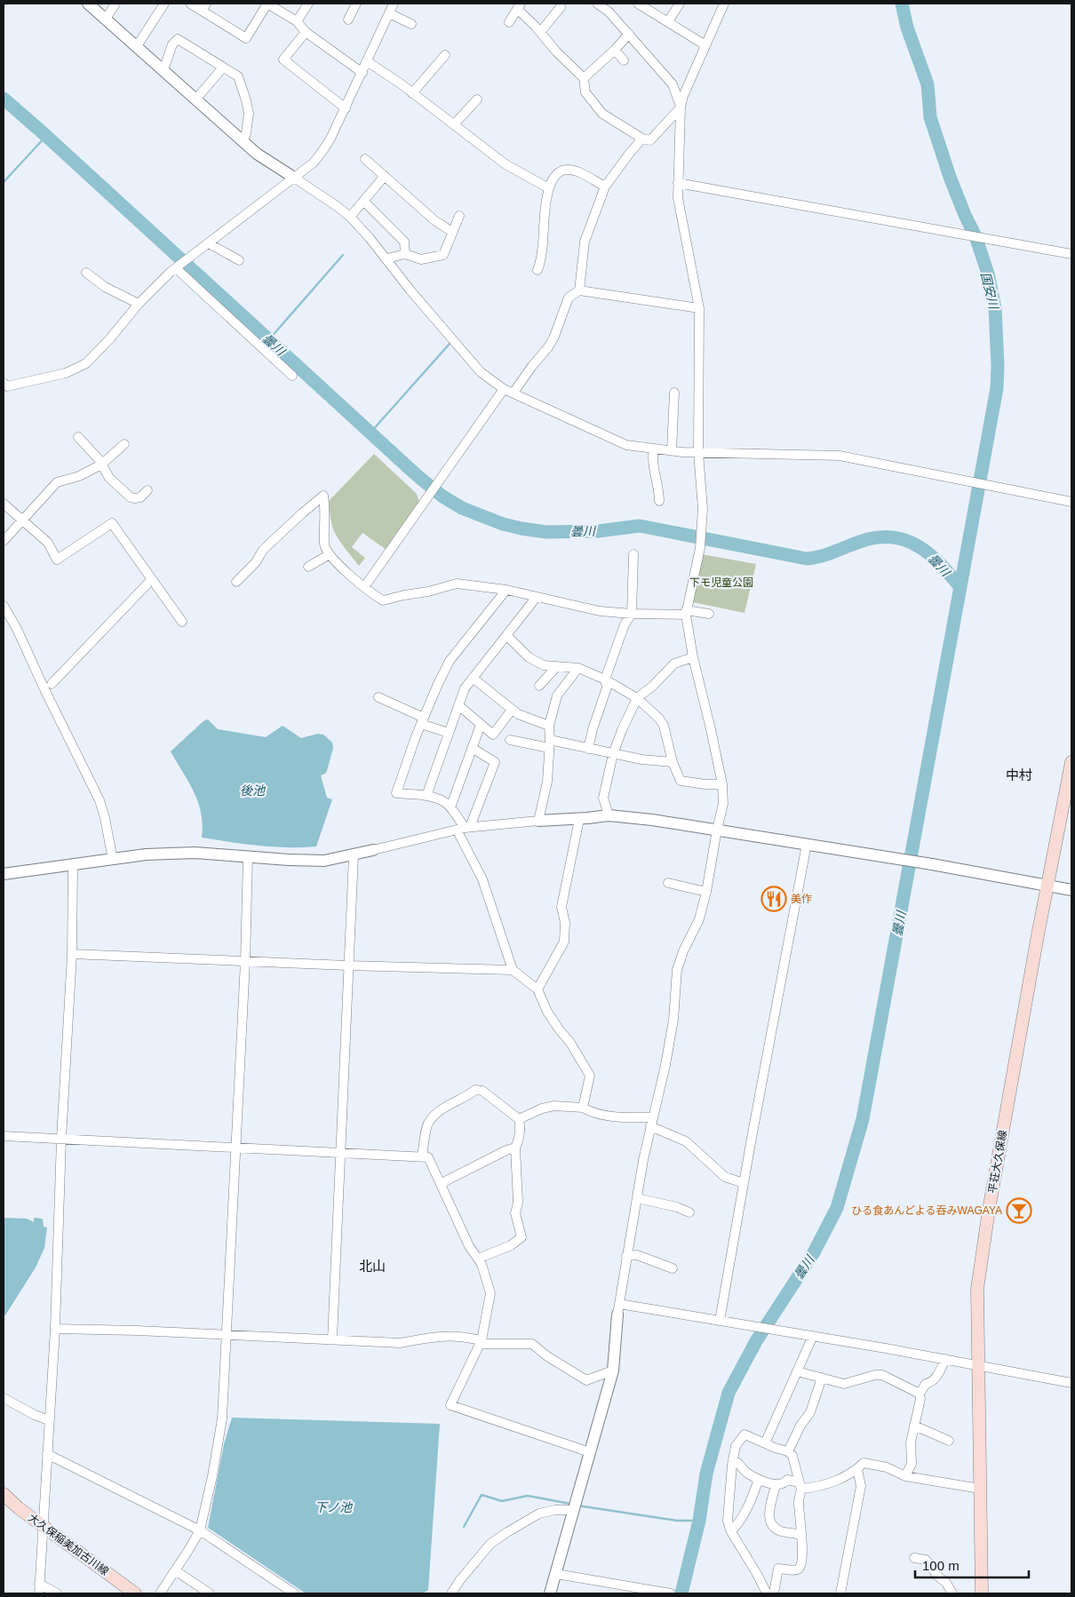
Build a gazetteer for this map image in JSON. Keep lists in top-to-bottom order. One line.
{"streets":{"main road":["平荘大久保線","大久保稲美加古川線"]},"districts":["中村","北山"],"water":["国安川","曇川","後池","下ノ池"],"parks":["下モ児童公園"],"places":{"restaurant":["美作"],"bar":["ひる食あんどよる吞みWAGAYA"]},"scale_bar":"100 m"}
